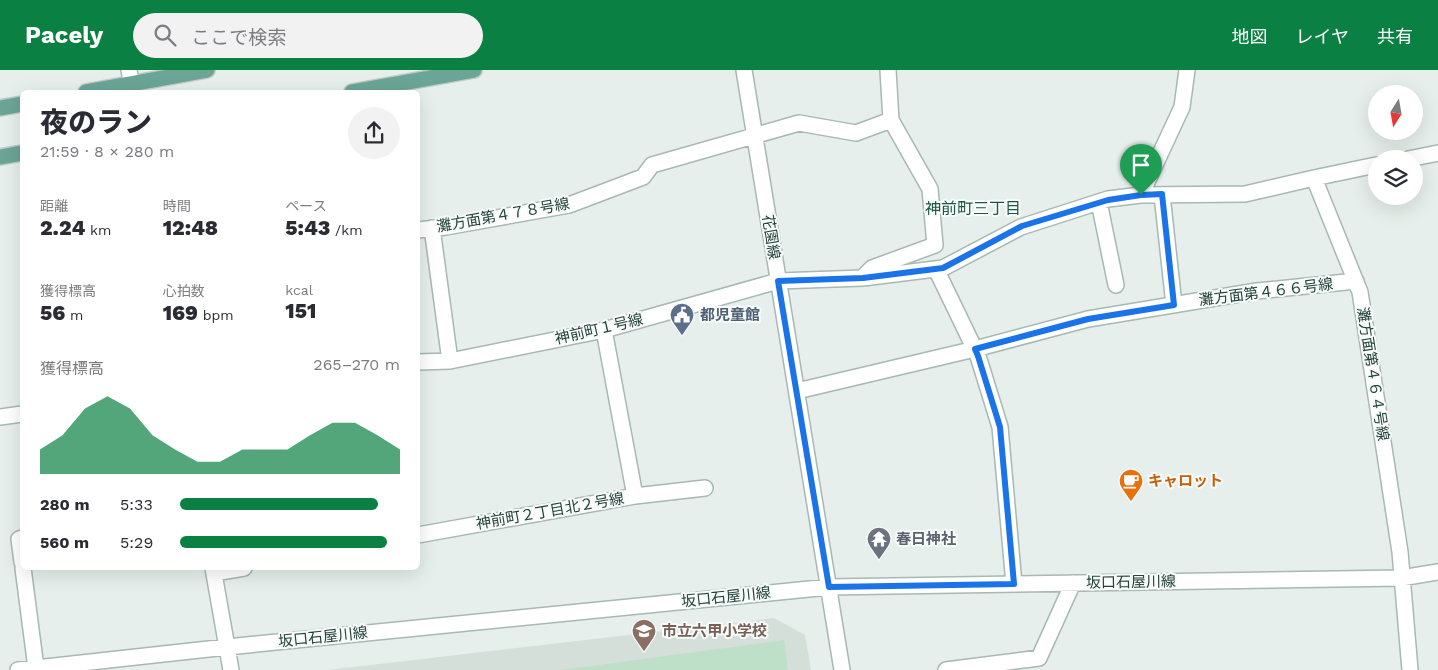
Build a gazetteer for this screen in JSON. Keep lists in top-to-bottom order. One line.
{"streets":{"street":["灘方面第４７８号線","花園線","灘方面第４６６号線","神前町１号線","灘方面第４６４号線","神前町２丁目北２号線","坂口石屋川線"]},"crossings":[["灘方面第４７８号線","花園線"],["花園線","灘方面第４６６号線"],["花園線","神前町１号線"],["花園線","坂口石屋川線"],["灘方面第４６６号線","灘方面第４６４号線"],["神前町１号線","灘方面第４６４号線"],["神前町１号線","神前町２丁目北２号線"],["灘方面第４６４号線","坂口石屋川線"]],"districts":["神前町三丁目"],"places":{"public building":["都児童館"],"cafe":["キャロット"],"temple":["春日神社"],"school or university":["市立六甲小学校"]},"north":"bottom","page":{"header":"Pacely","search":"ここで検索","nav":["地図","レイヤ","共有"],"heading":["夜のラン","21:59 · 8 × 280 m"],"stats":[["距離","2.24 km"],["時間","12:48"],["ペース","5:43 /km"],["獲得標高","56 m"],["心拍数","169 bpm"],["kcal","151"]],"chart":["獲得標高","265–270 m"],"list":[{"name":"280 m","note":"5:33"},{"name":"560 m","note":"5:29"}]}}
